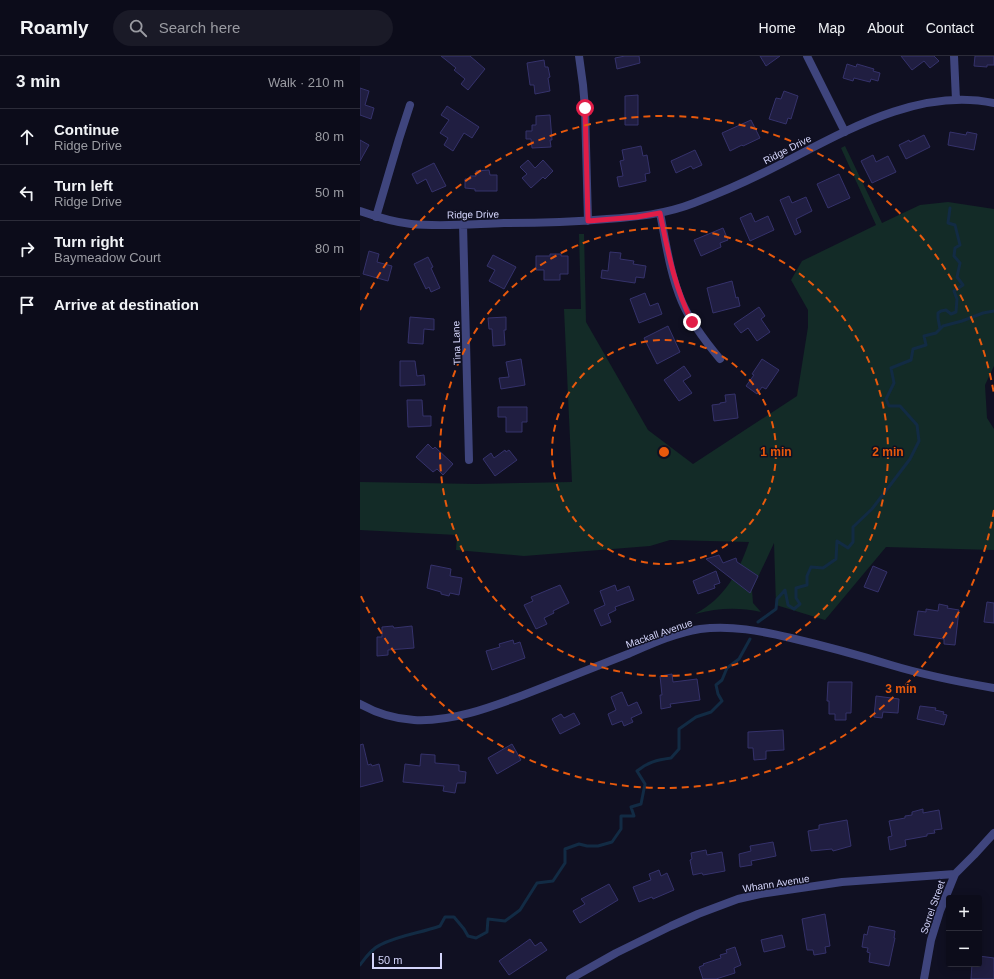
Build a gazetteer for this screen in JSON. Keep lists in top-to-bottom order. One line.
{"streets":{"street":["Ridge Drive","Tina Lane","Mackall Avenue","Whann Avenue","Sorrel Street"]},"crossings":[["Ridge Drive","Tina Lane"],["Whann Avenue","Sorrel Street"]],"scale_bar":"50 m","page":{"header":"Roamly","search":"Search here","nav":["Home","Map","About","Contact"],"heading":["3 min","Walk · 210 m"],"list":[["Continue","Ridge Drive","80 m"],["Turn left","Ridge Drive","50 m"],["Turn right","Baymeadow Court","80 m"],"Arrive at destination"],"map_buttons":["+","−"],"scale":"50 m"},"rings":["1 min","2 min","3 min"]}
